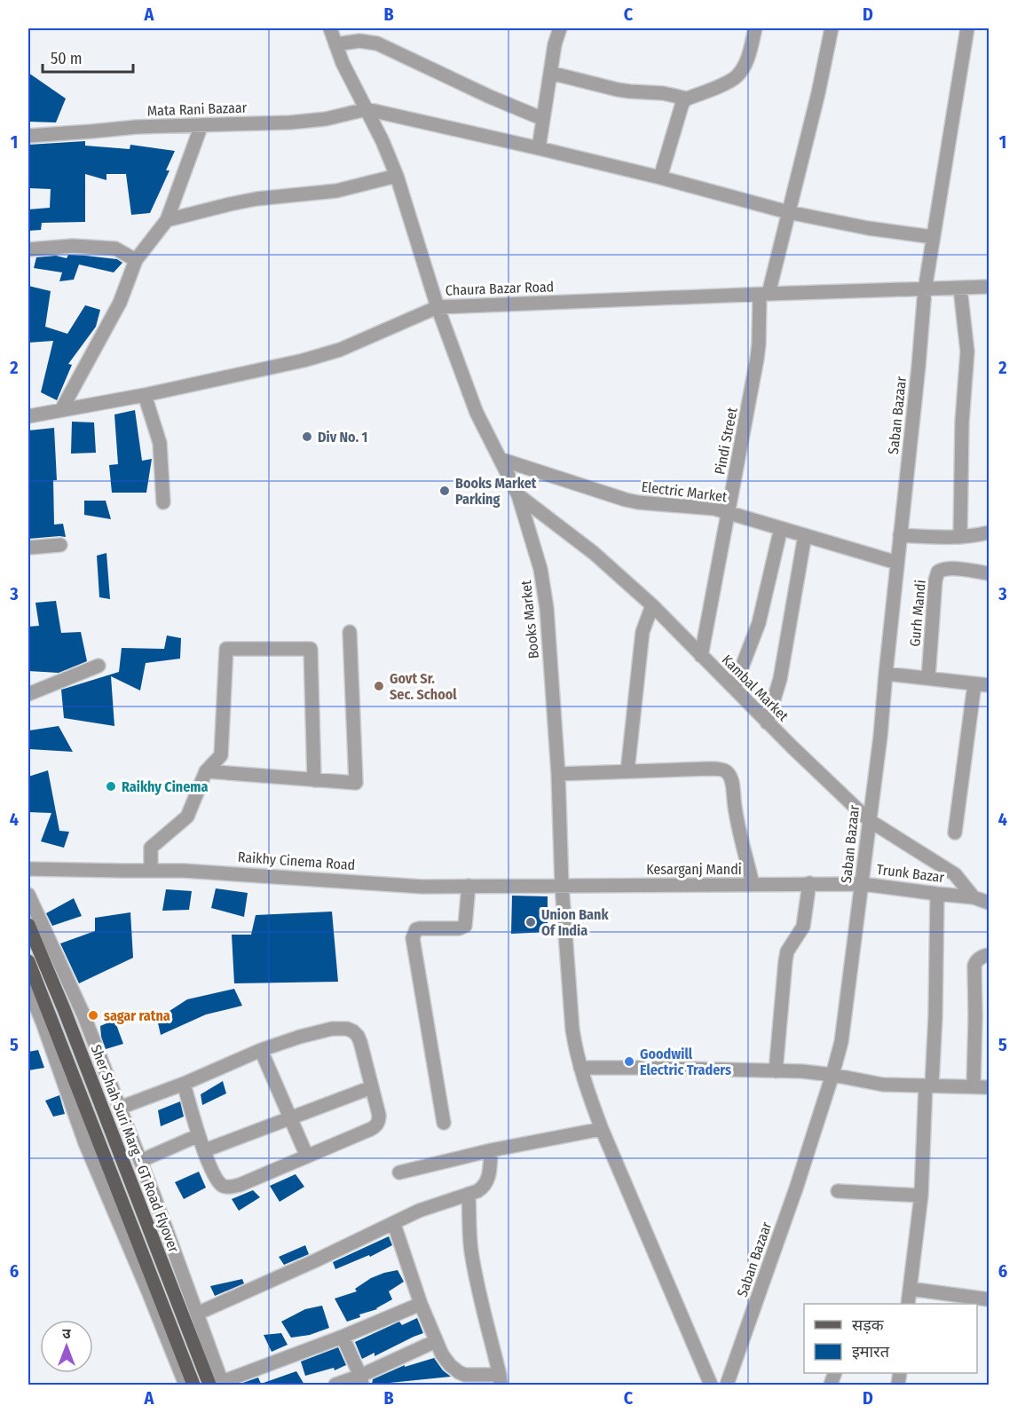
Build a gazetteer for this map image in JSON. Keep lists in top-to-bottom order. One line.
{"streets":{"main road":["Sher Shah Suri Marg - GT Road Flyover"],"street":["Mata Rani Bazaar","Chaura Bazar Road","Saban Bazaar","Pindi Street","Electric Market","Gurh Mandi","Books Market","Kambal Market","Raikhy Cinema Road","Kesarganj Mandi","Trunk Bazar"]},"crossings":[["Mata Rani Bazaar","Books Market"],["Chaura Bazar Road","Saban Bazaar"],["Chaura Bazar Road","Pindi Street"],["Chaura Bazar Road","Books Market"],["Saban Bazaar","Electric Market"],["Saban Bazaar","Kambal Market"],["Saban Bazaar","Trunk Bazar"],["Pindi Street","Electric Market"],["Pindi Street","Kambal Market"],["Electric Market","Books Market"],["Books Market","Kambal Market"],["Books Market","Raikhy Cinema Road"],["Books Market","Kesarganj Mandi"],["Kambal Market","Trunk Bazar"],["Raikhy Cinema Road","Kesarganj Mandi"],["Kesarganj Mandi","Trunk Bazar"]],"places":["Div No. 1","Books Market Parking","Govt Sr. Sec. School","Raikhy Cinema","Union Bank Of India","sagar ratna","Goodwill Electric Traders"],"legend":["सड़क","इमारत"],"scale_bar":"50 m","north":"top","grid":{"columns":["A","B","C","D"],"rows":["1","2","3","4","5","6"]}}
